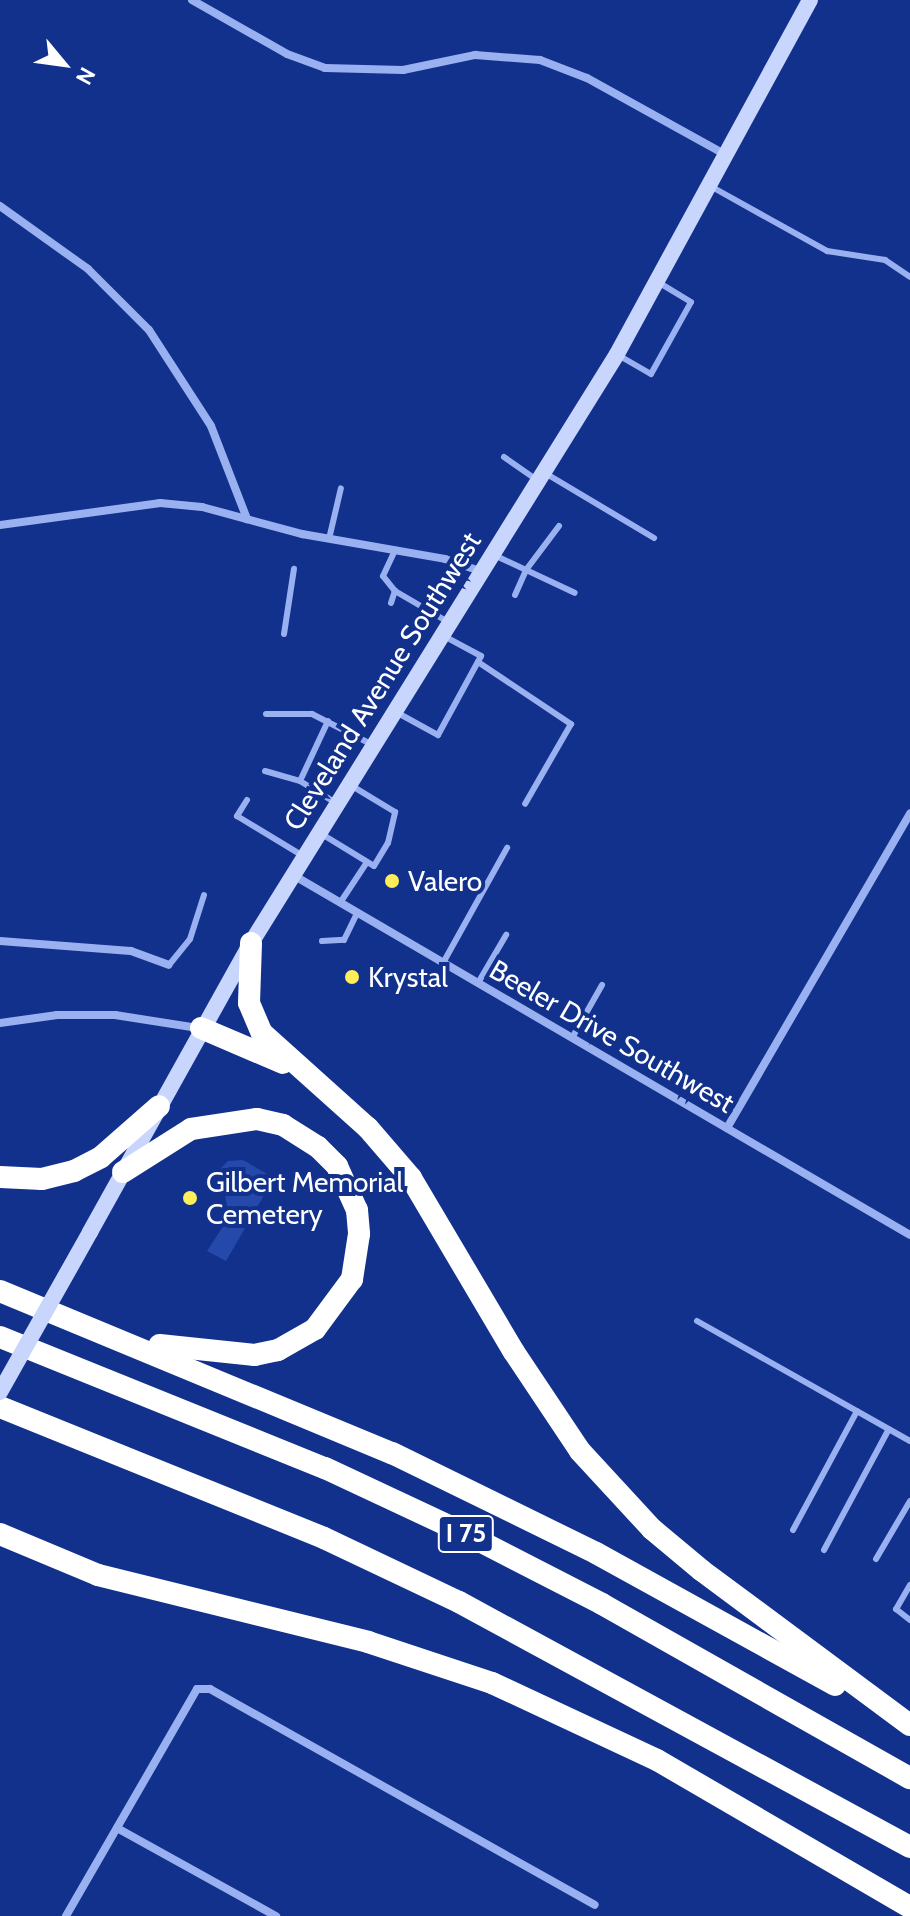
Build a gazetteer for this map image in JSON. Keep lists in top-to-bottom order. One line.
{"streets":{"highway":["I 75"],"main road":["Cleveland Avenue Southwest"],"street":["Beeler Drive Southwest"]},"crossings":[["Cleveland Avenue Southwest","Beeler Drive Southwest"]],"places":["Valero","Krystal","Gilbert Memorial Cemetery"],"north":"bottom right"}
